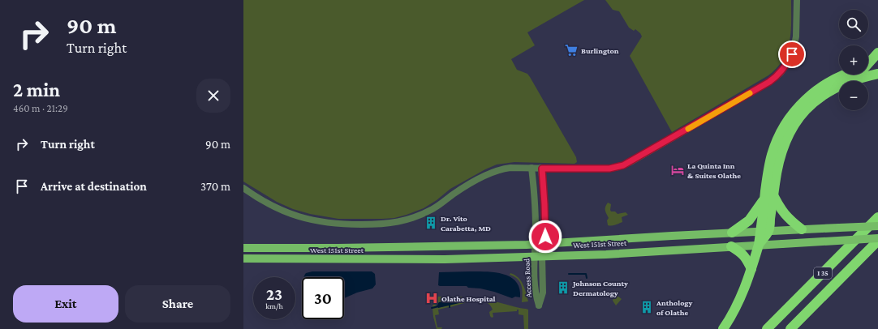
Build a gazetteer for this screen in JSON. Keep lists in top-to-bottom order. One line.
{"streets":{"highway":["I 35"],"main road":["West 151st Street"],"street":["Access Road"]},"crossings":[["West 151st Street","I 35"],["West 151st Street","Access Road"]],"places":{"supermarket":["Burlington"],"hotel":["La Quinta Inn & Suites Olathe"],"building":["Dr. Vito Carabetta, MD","Johnson County Dermatology","Anthology of Olathe"],"hospital":["Olathe Hospital"]},"page":{"turn":["90 m","Turn right"],"map_buttons":["+","−"],"heading":["2 min","460 m · 21:29"],"list":[{"name":"Turn right","value":"90 m"},{"name":"Arrive at destination","value":"370 m"}],"speed":"23 km/h","limit":"30","buttons":["Exit","Share"]}}
